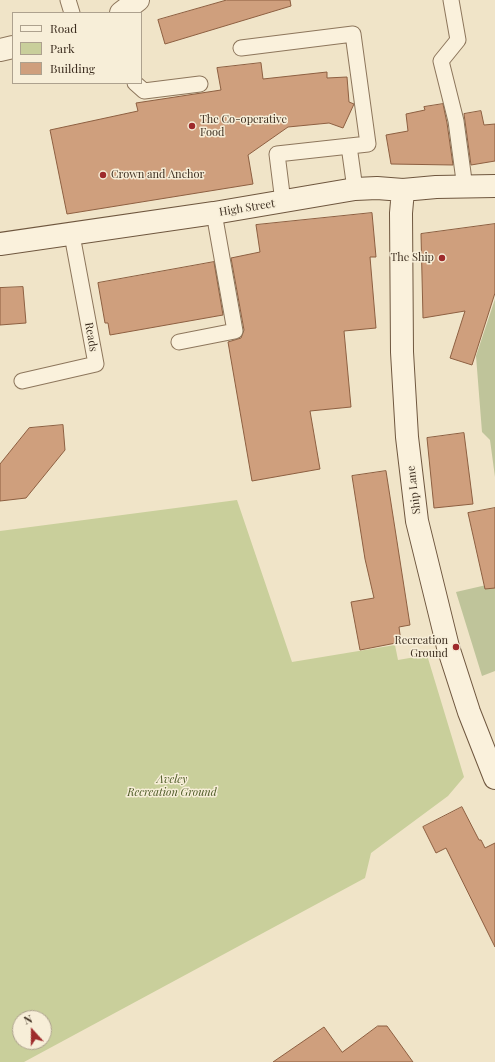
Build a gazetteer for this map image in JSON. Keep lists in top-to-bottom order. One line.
{"streets":{"street":["High Street","Ship Lane"],"lane":["Reads"]},"crossings":[["High Street","Reads"],["High Street","Ship Lane"]],"parks":["Aveley Recreation Ground"],"places":["The Co-operative Food","Crown and Anchor","The Ship","Recreation Ground"],"legend":["Road","Park","Building"],"north":"top"}
